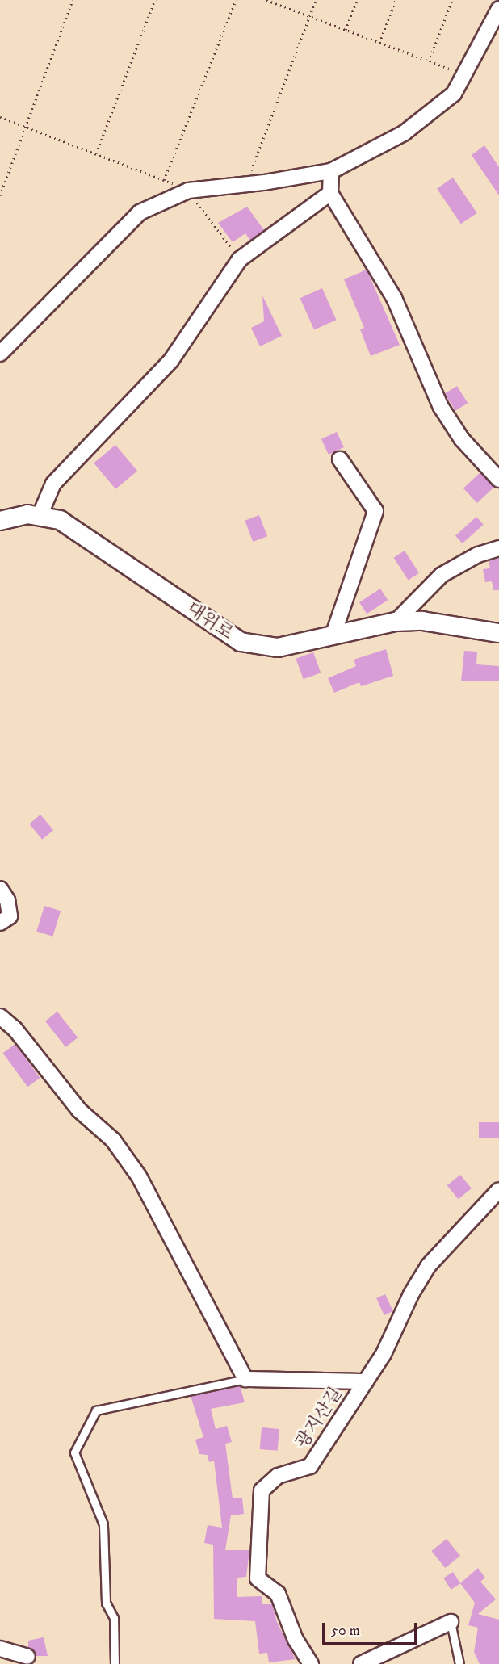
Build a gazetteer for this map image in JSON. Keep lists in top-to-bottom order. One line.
{"streets":{"street":["대위로","광지산길"]},"scale_bar":"50 m"}
